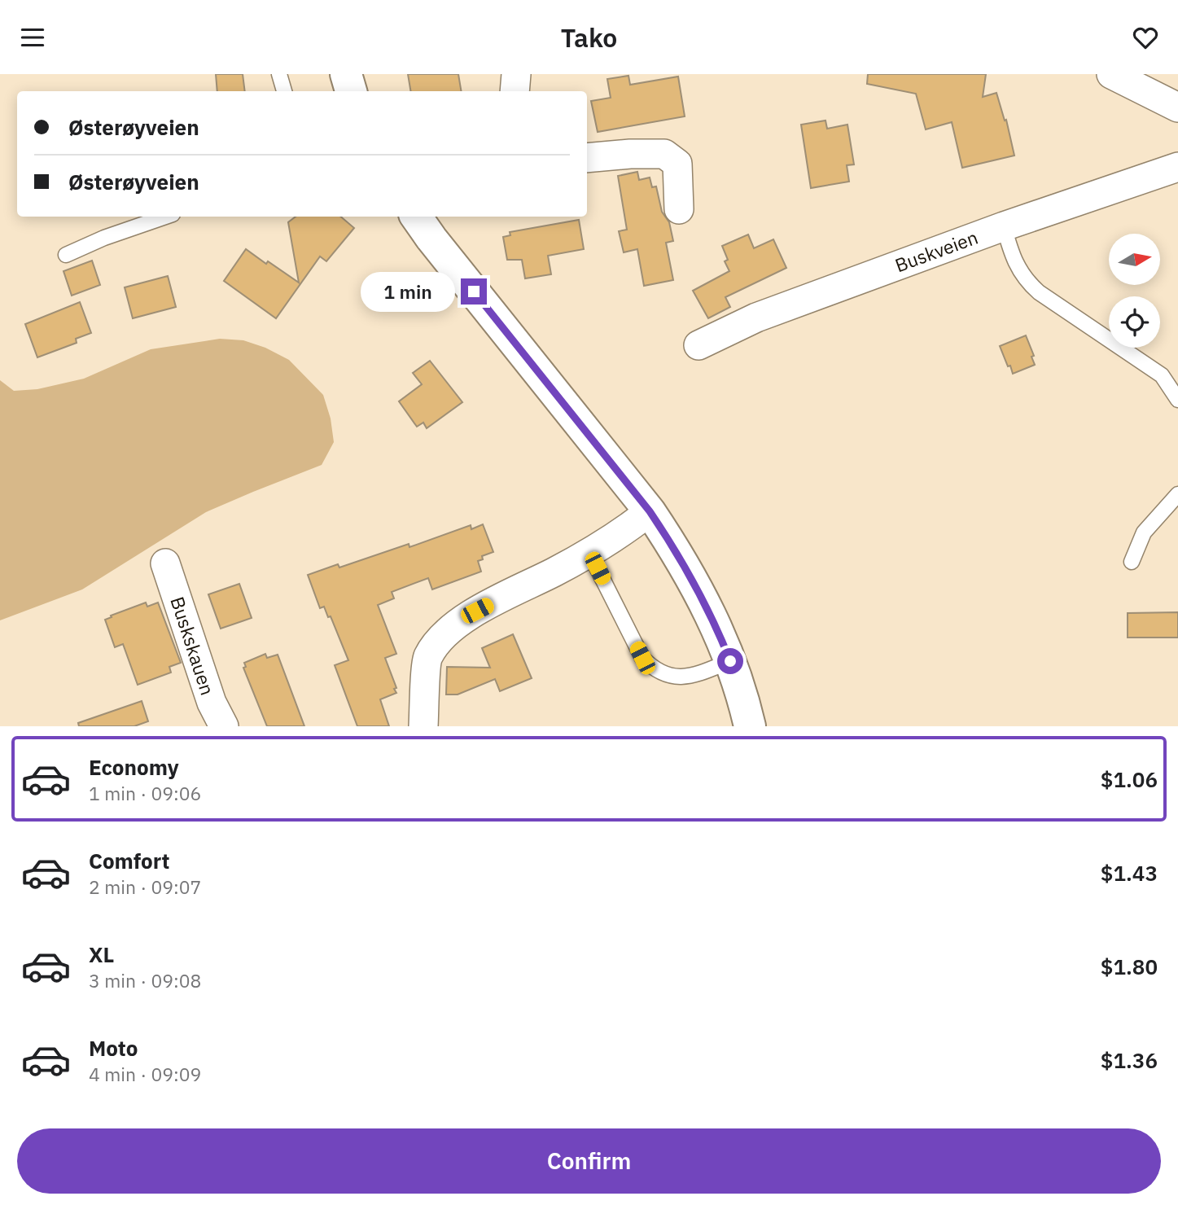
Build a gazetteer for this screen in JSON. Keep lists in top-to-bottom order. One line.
{"streets":{"street":["Buskveien","Buskskauen"]},"north":"right","page":{"header":"Tako","banner":["Østerøyveien","Østerøyveien"],"bubble":"1 min","list":[{"name":"Economy","note":"1 min · 09:06","value":"$1.06"},{"name":"Comfort","note":"2 min · 09:07","value":"$1.43"},{"name":"XL","note":"3 min · 09:08","value":"$1.80"},{"name":"Moto","note":"4 min · 09:09","value":"$1.36"}],"buttons":"Confirm"}}
